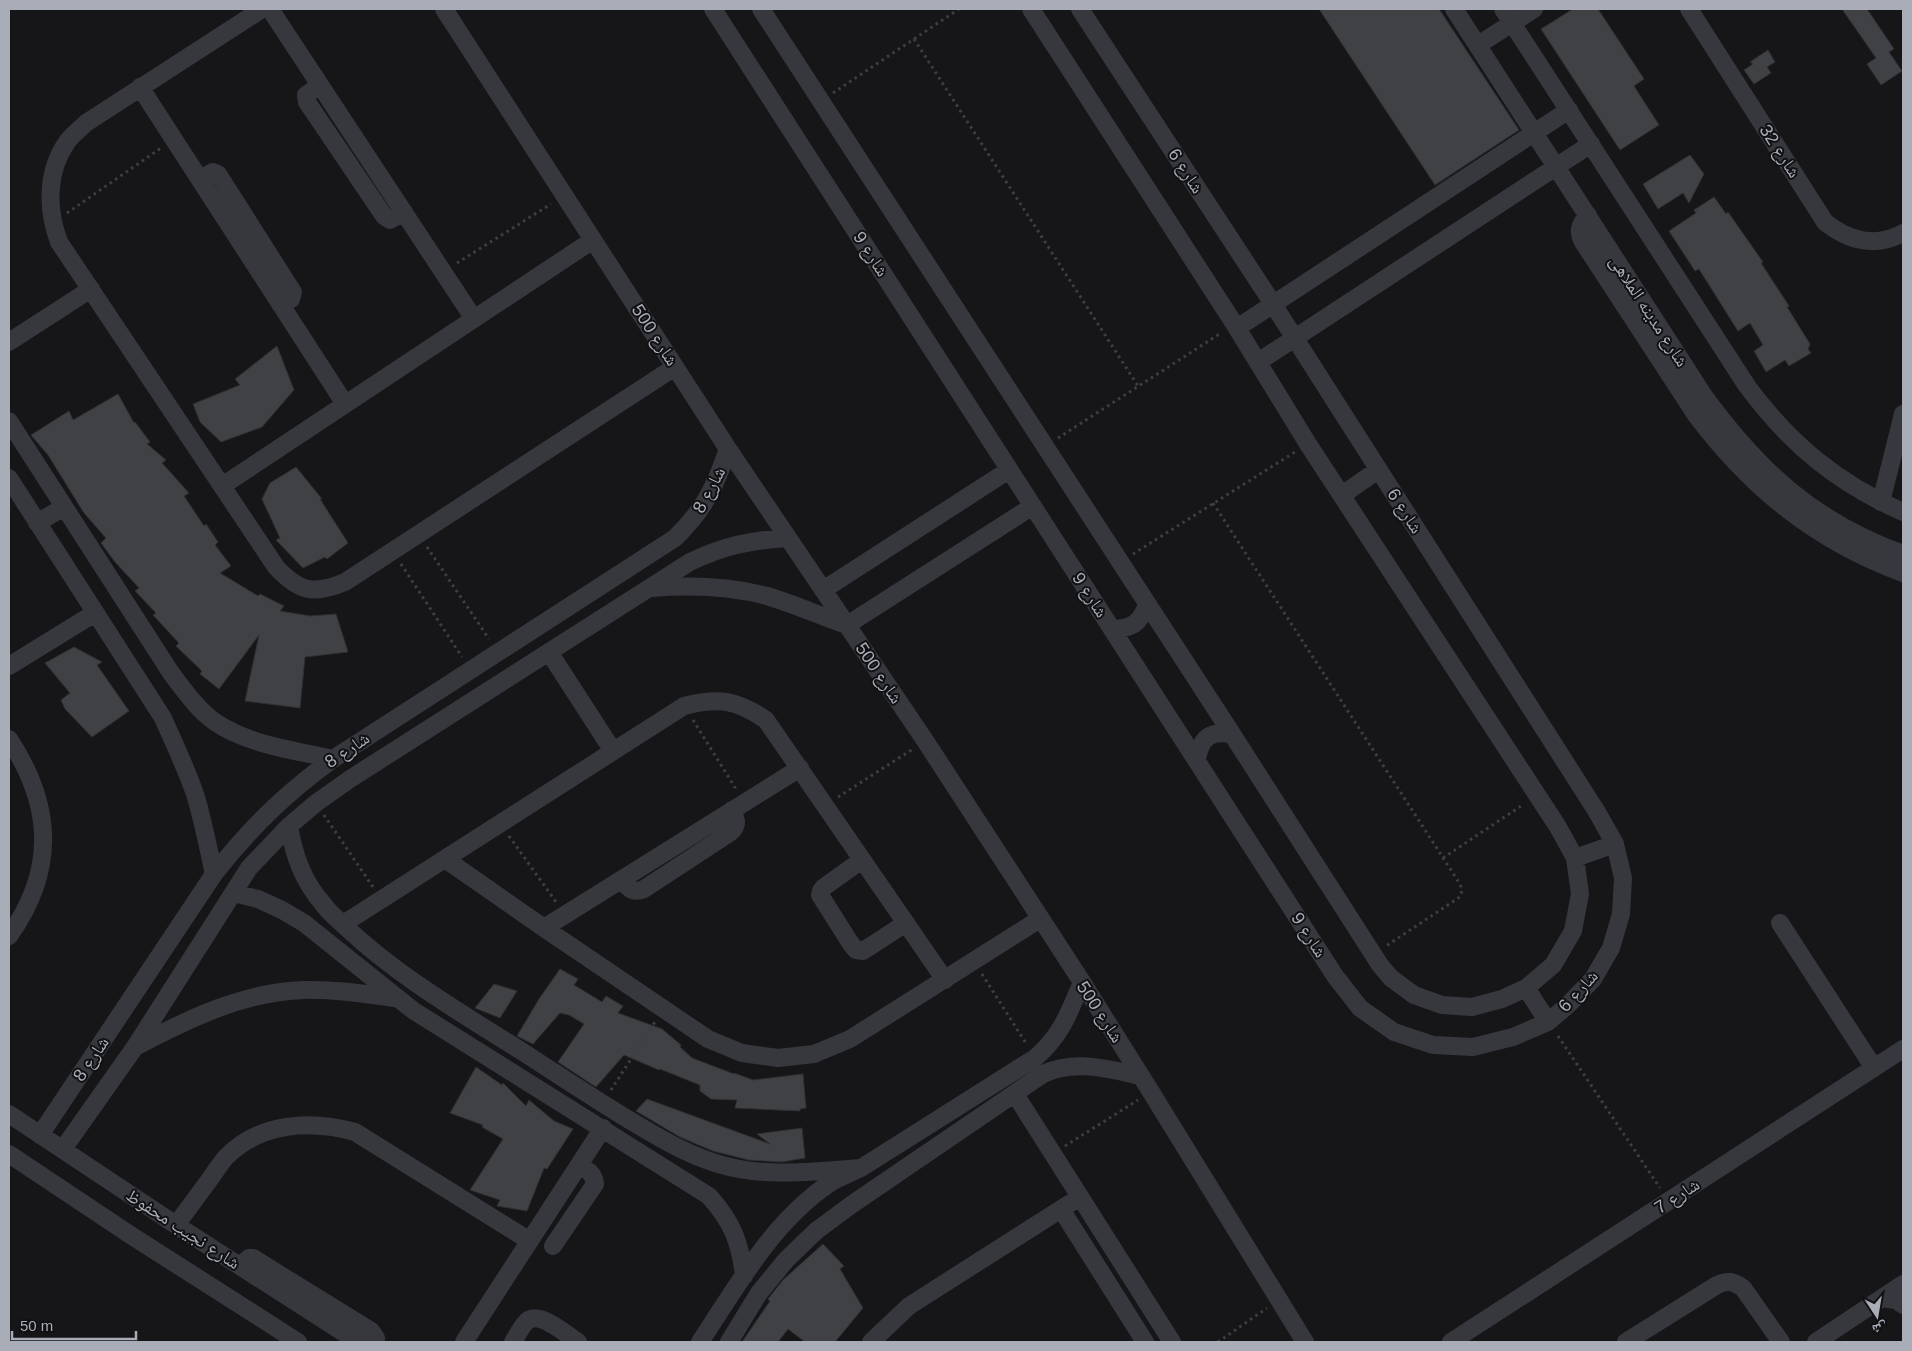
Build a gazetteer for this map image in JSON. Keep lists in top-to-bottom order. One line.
{"streets":{"street":["شارع 32","شارع 6","شارع 9","شارع مدينه الملاهى","شارع 500","شارع 8","شارع 7","شارع نجيب محفوظ"]},"crossings":[["شارع 6","شارع 9"],["شارع 500","شارع 8"],["شارع 8","شارع نجيب محفوظ"]],"scale_bar":"50 m","north":"bottom"}
